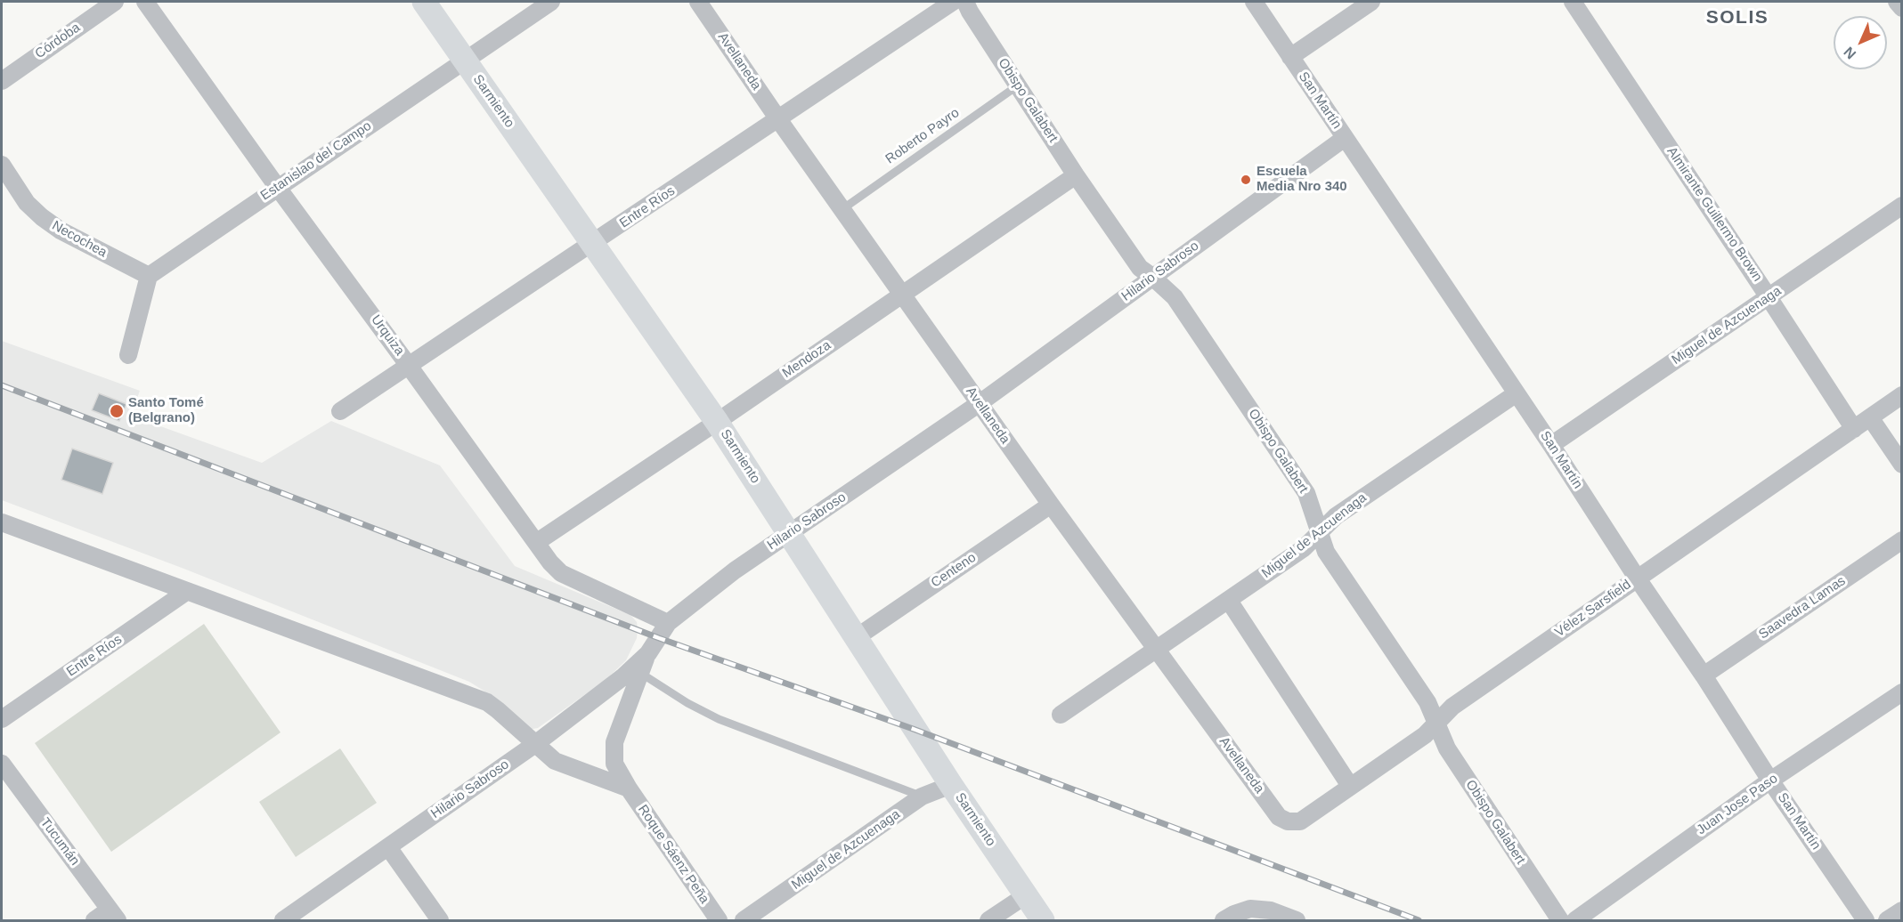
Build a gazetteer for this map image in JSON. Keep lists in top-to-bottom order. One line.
{"streets":{"street":["Córdoba","Avellaneda","Obispo Galabert","San Martín","Sarmiento","Estanislao del Campo","Entre Ríos","Almirante Guillermo Brown","Necochea","Hilario Sabroso","Miguel de Azcuenaga","Urquiza","Mendoza","Centeno","Saavedra Lamas","Vélez Sarsfield","Juan Jose Paso","Tucumán","Roque Sáenz Peña"],"lane":["Roberto Payro"]},"crossings":[["Avellaneda","Roberto Payro"],["Avellaneda","Entre Ríos"],["Avellaneda","Hilario Sabroso"],["Avellaneda","Miguel de Azcuenaga"],["Avellaneda","Mendoza"],["Avellaneda","Centeno"],["Avellaneda","Vélez Sarsfield"],["Obispo Galabert","Roberto Payro"],["Obispo Galabert","Hilario Sabroso"],["Obispo Galabert","Miguel de Azcuenaga"],["Obispo Galabert","Mendoza"],["Obispo Galabert","Vélez Sarsfield"],["San Martín","Hilario Sabroso"],["San Martín","Miguel de Azcuenaga"],["San Martín","Saavedra Lamas"],["San Martín","Vélez Sarsfield"],["San Martín","Juan Jose Paso"],["Sarmiento","Estanislao del Campo"],["Sarmiento","Entre Ríos"],["Sarmiento","Hilario Sabroso"],["Sarmiento","Miguel de Azcuenaga"],["Sarmiento","Mendoza"],["Sarmiento","Centeno"],["Estanislao del Campo","Necochea"],["Estanislao del Campo","Urquiza"],["Entre Ríos","Urquiza"],["Almirante Guillermo Brown","Miguel de Azcuenaga"],["Almirante Guillermo Brown","Vélez Sarsfield"],["Hilario Sabroso","Urquiza"],["Hilario Sabroso","Roque Sáenz Peña"],["Urquiza","Mendoza"]],"districts":["SOLIS"],"places":["Escuela Media Nro 340","Santo Tomé (Belgrano)"],"north":"bottom left"}
